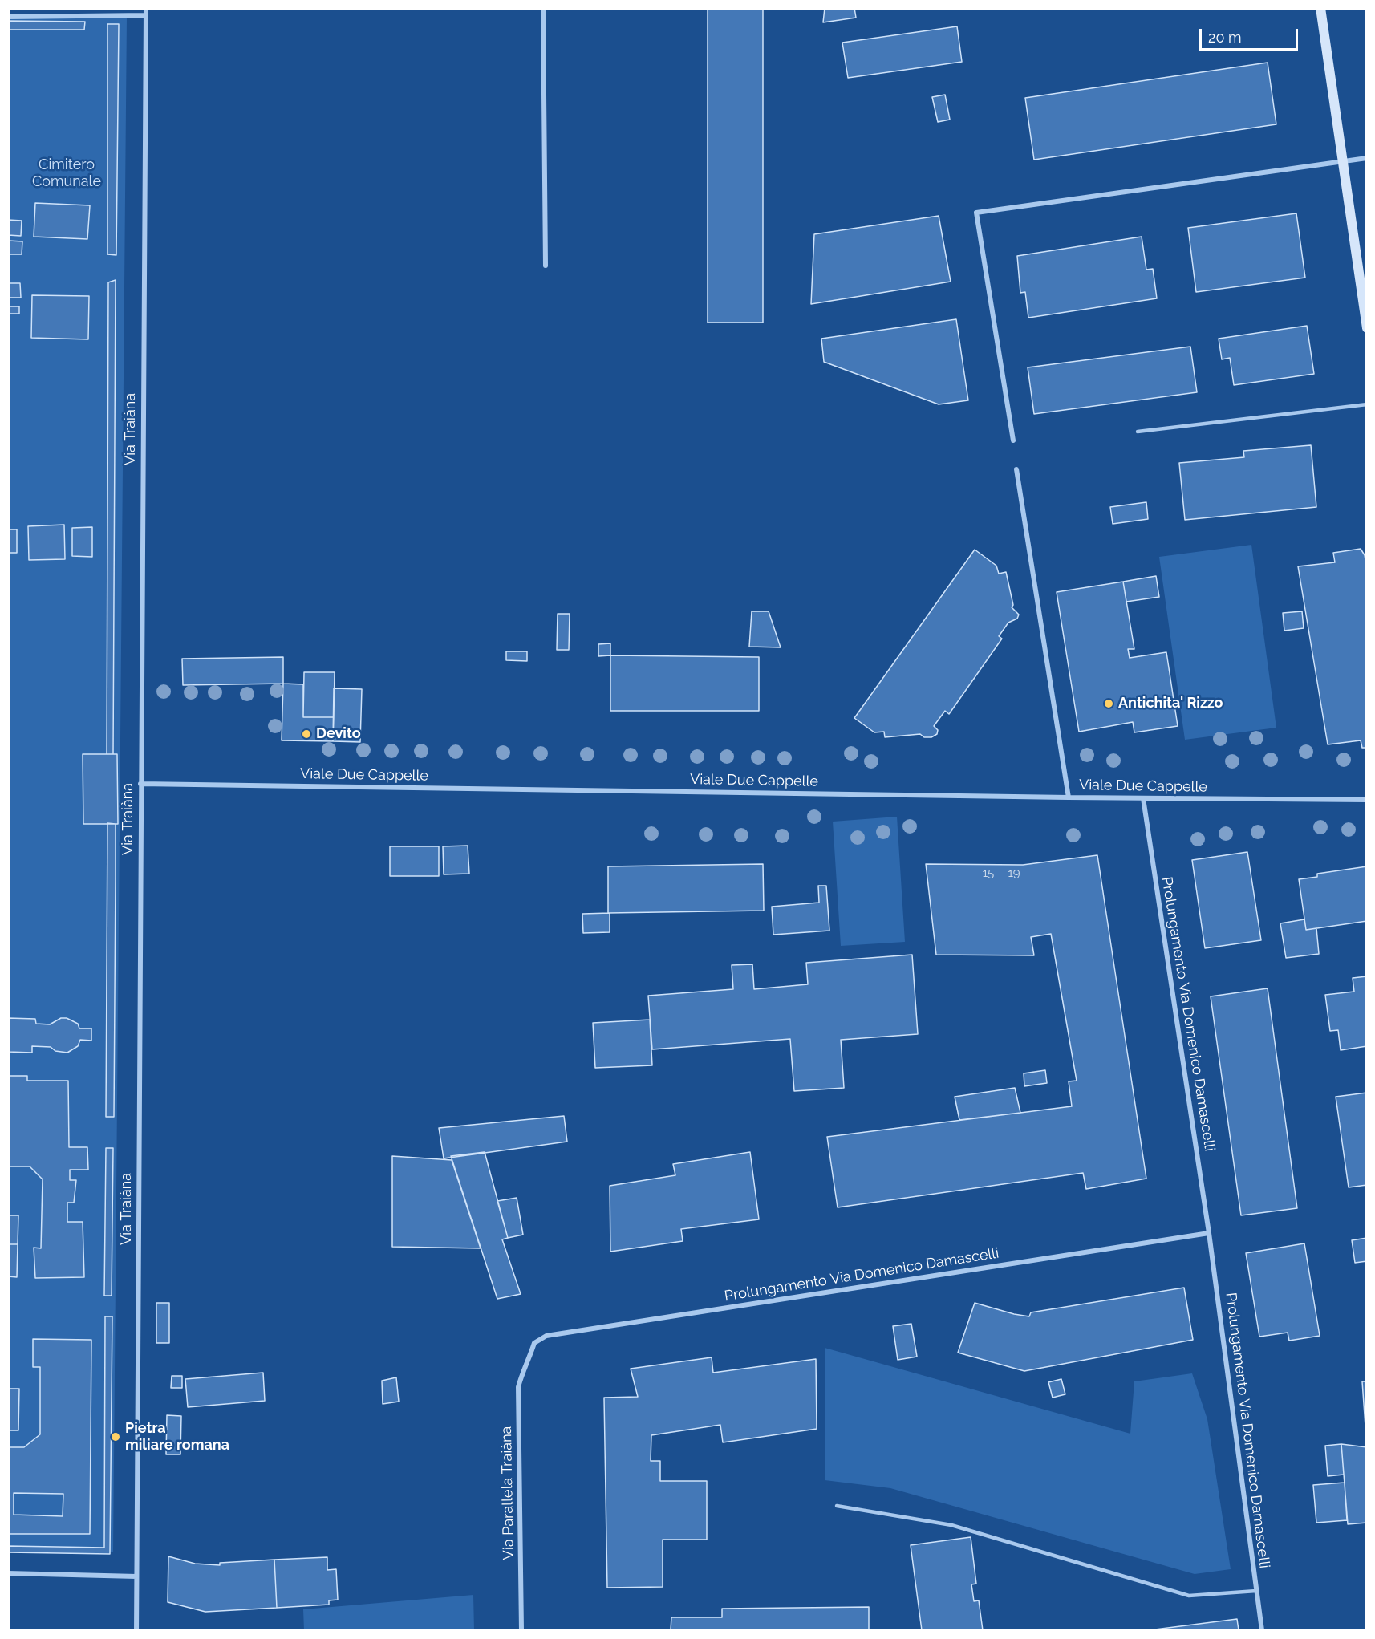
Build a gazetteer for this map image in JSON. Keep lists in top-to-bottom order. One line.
{"streets":{"street":["Via Traiàna","Viale Due Cappelle","Prolungamento Via Domenico Damascelli","Via Parallela Traiàna"]},"crossings":[["Via Traiàna","Viale Due Cappelle"],["Viale Due Cappelle","Prolungamento Via Domenico Damascelli"],["Prolungamento Via Domenico Damascelli","Via Parallela Traiàna"]],"parks":["Cimitero Comunale"],"places":["Antichita' Rizzo","Devito","Pietra miliare romana"],"house_numbers":["15","19"],"scale_bar":"20 m"}
